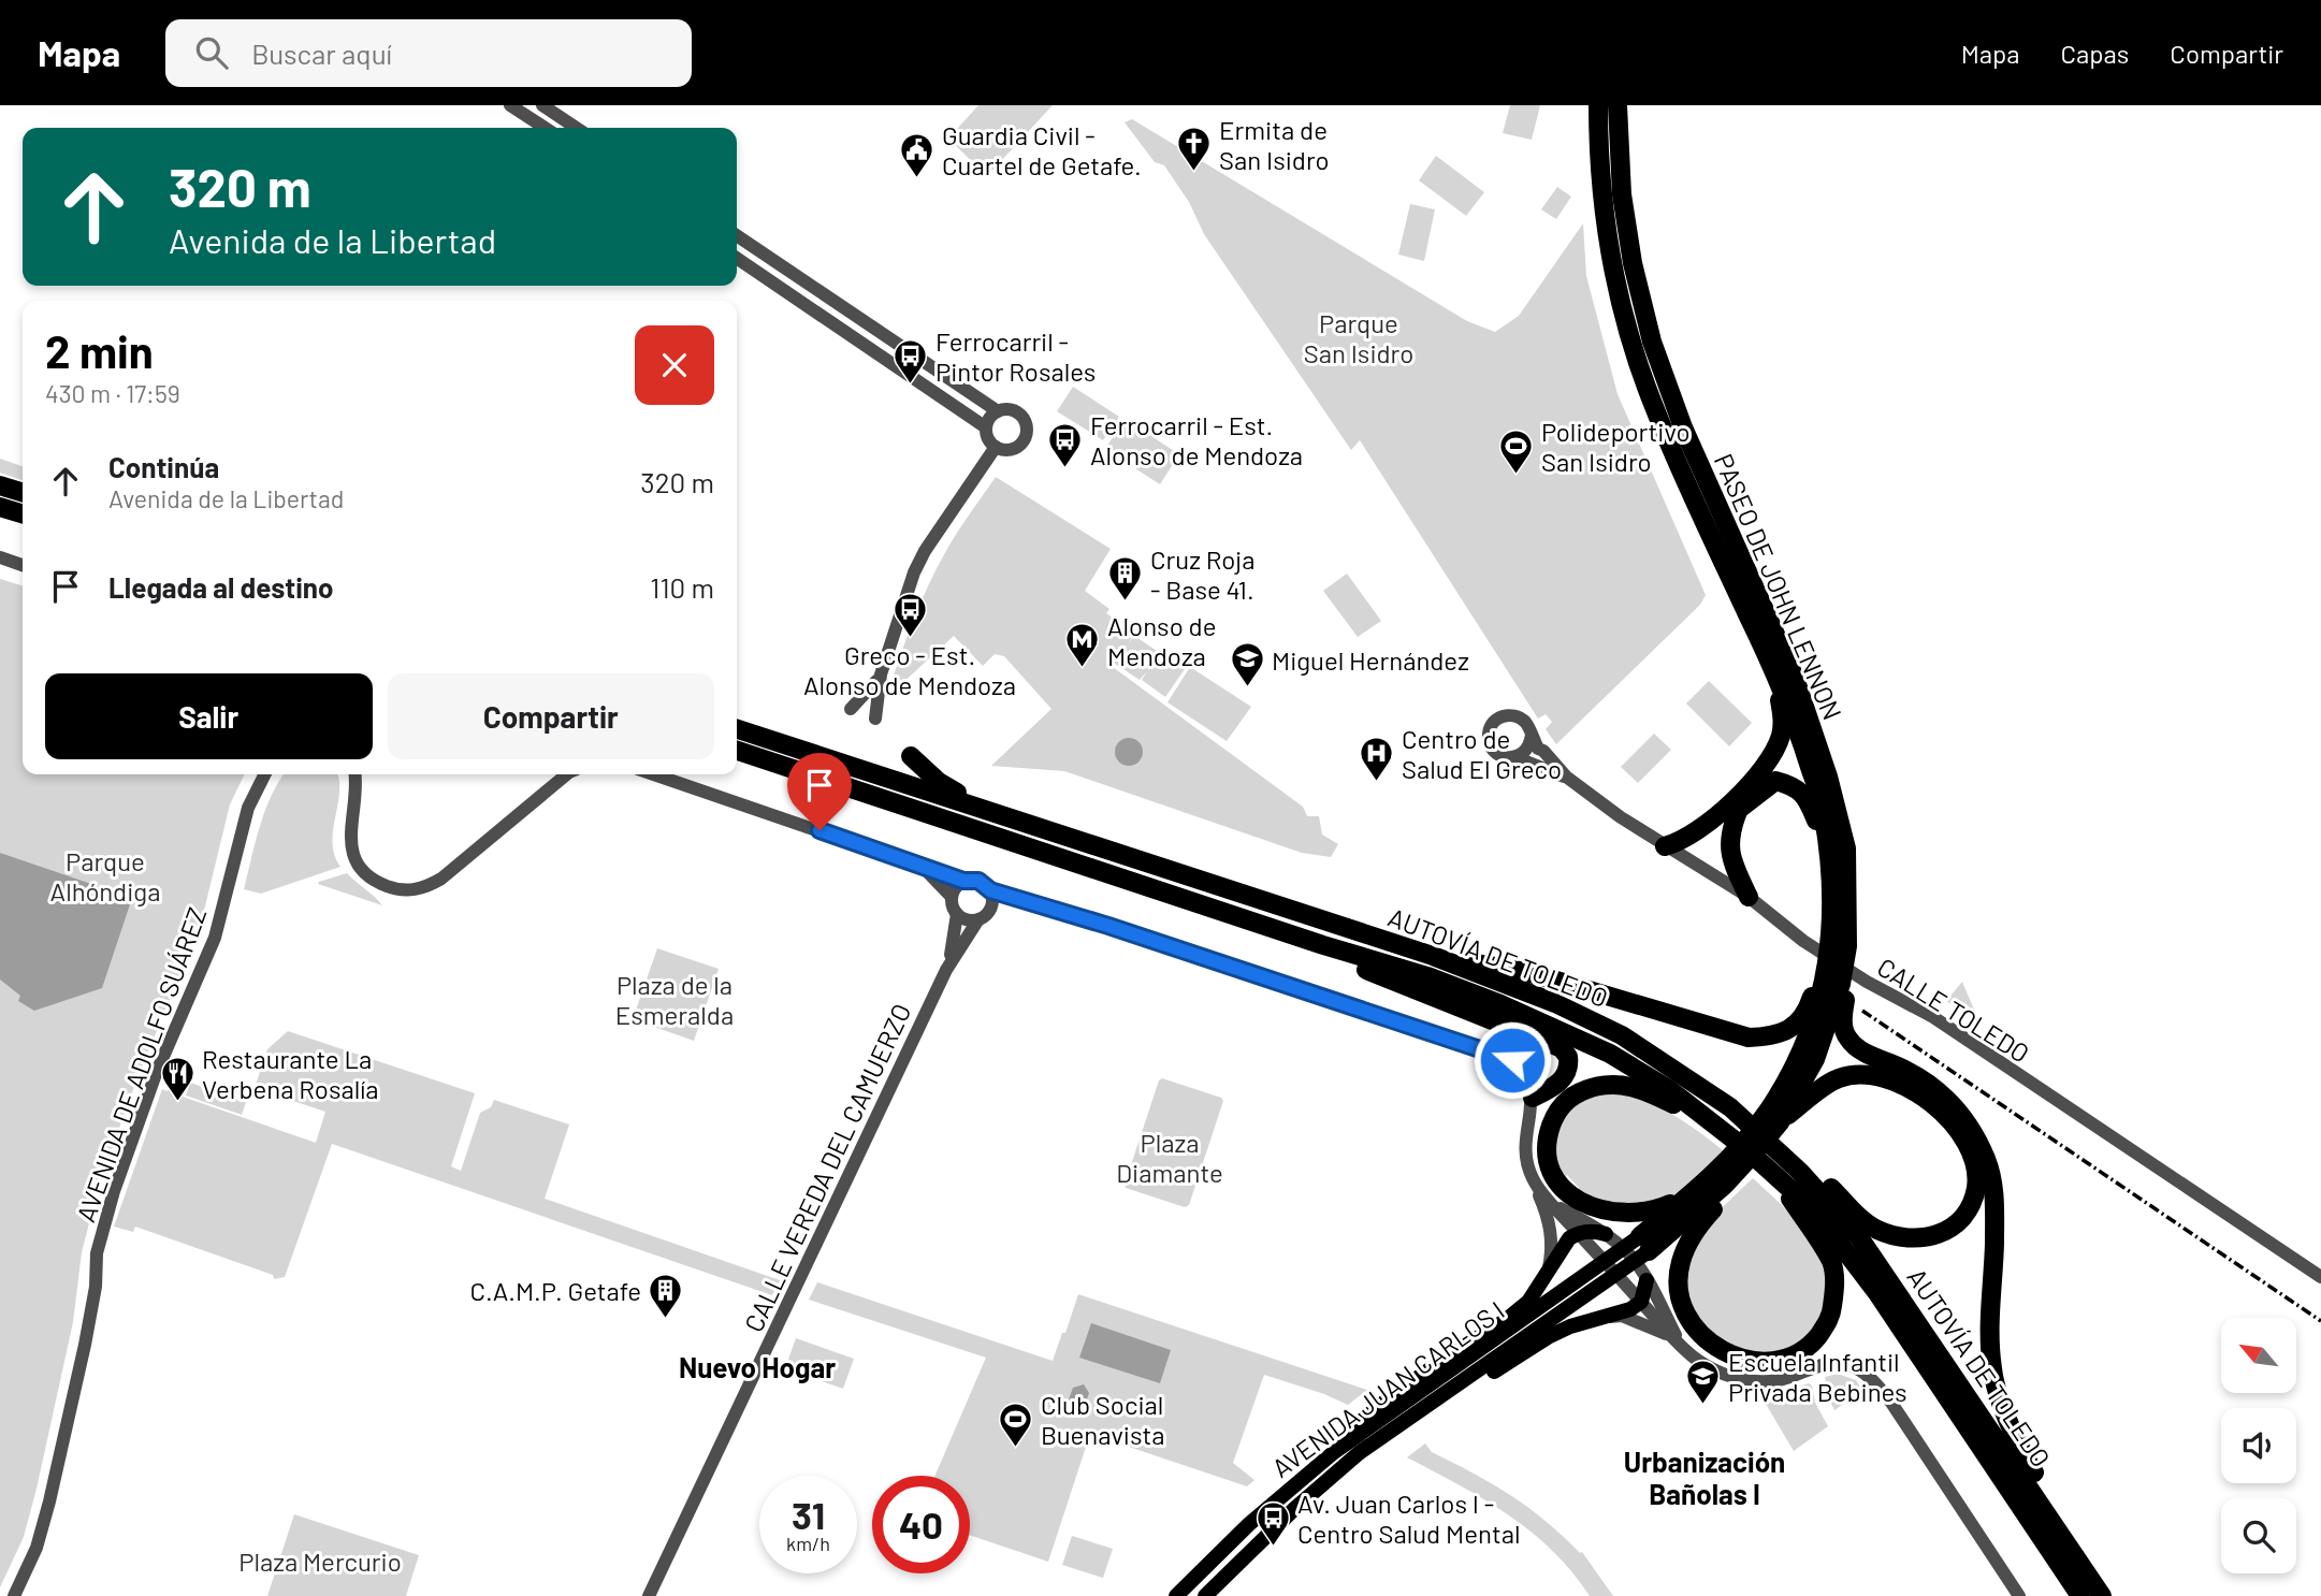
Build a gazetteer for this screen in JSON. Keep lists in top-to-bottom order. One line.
{"streets":{"highway":["PASEO DE JOHN LENNON","AUTOVÍA DE TOLEDO"],"main road":["AVENIDA JUAN CARLOS I"],"street":["CALLE TOLEDO","AVENIDA DE ADOLFO SUÁREZ","CALLE VEREDA DEL CAMUERZO"]},"crossings":[["PASEO DE JOHN LENNON","AVENIDA JUAN CARLOS I"]],"districts":["Nuevo Hogar","Urbanización Bañolas I"],"parks":["Parque San Isidro","Parque Alhóndiga","Plaza de la Esmeralda","Plaza Diamante","Plaza Mercurio"],"places":{"church":["Ermita de San Isidro"],"public building":["Guardia Civil - Cuartel de Getafe."],"bus stop":["Ferrocarril - Pintor Rosales","Ferrocarril - Est. Alonso de Mendoza","Greco - Est. Alonso de Mendoza","Av. Juan Carlos I - Centro Salud Mental"],"sports":["Polideportivo San Isidro","Club Social Buenavista"],"building":["Cruz Roja - Base 41.","C.A.M.P. Getafe"],"metro station":["Alonso de Mendoza"],"school or university":["Miguel Hernández","Escuela Infantil Privada Bebines"],"hospital":["Centro de Salud El Greco"],"restaurant":["Restaurante La Verbena Rosalía"]},"north":"top left","page":{"header":"Mapa","search":"Buscar aquí","nav":["Mapa","Capas","Compartir"],"turn":["320 m","Avenida de la Libertad"],"heading":["2 min","430 m · 17:59"],"list":[{"name":"Continúa","note":"Avenida de la Libertad","value":"320 m"},{"name":"Llegada al destino","value":"110 m"}],"buttons":["Salir","Compartir"],"speed":"31 km/h","limit":"40"}}
